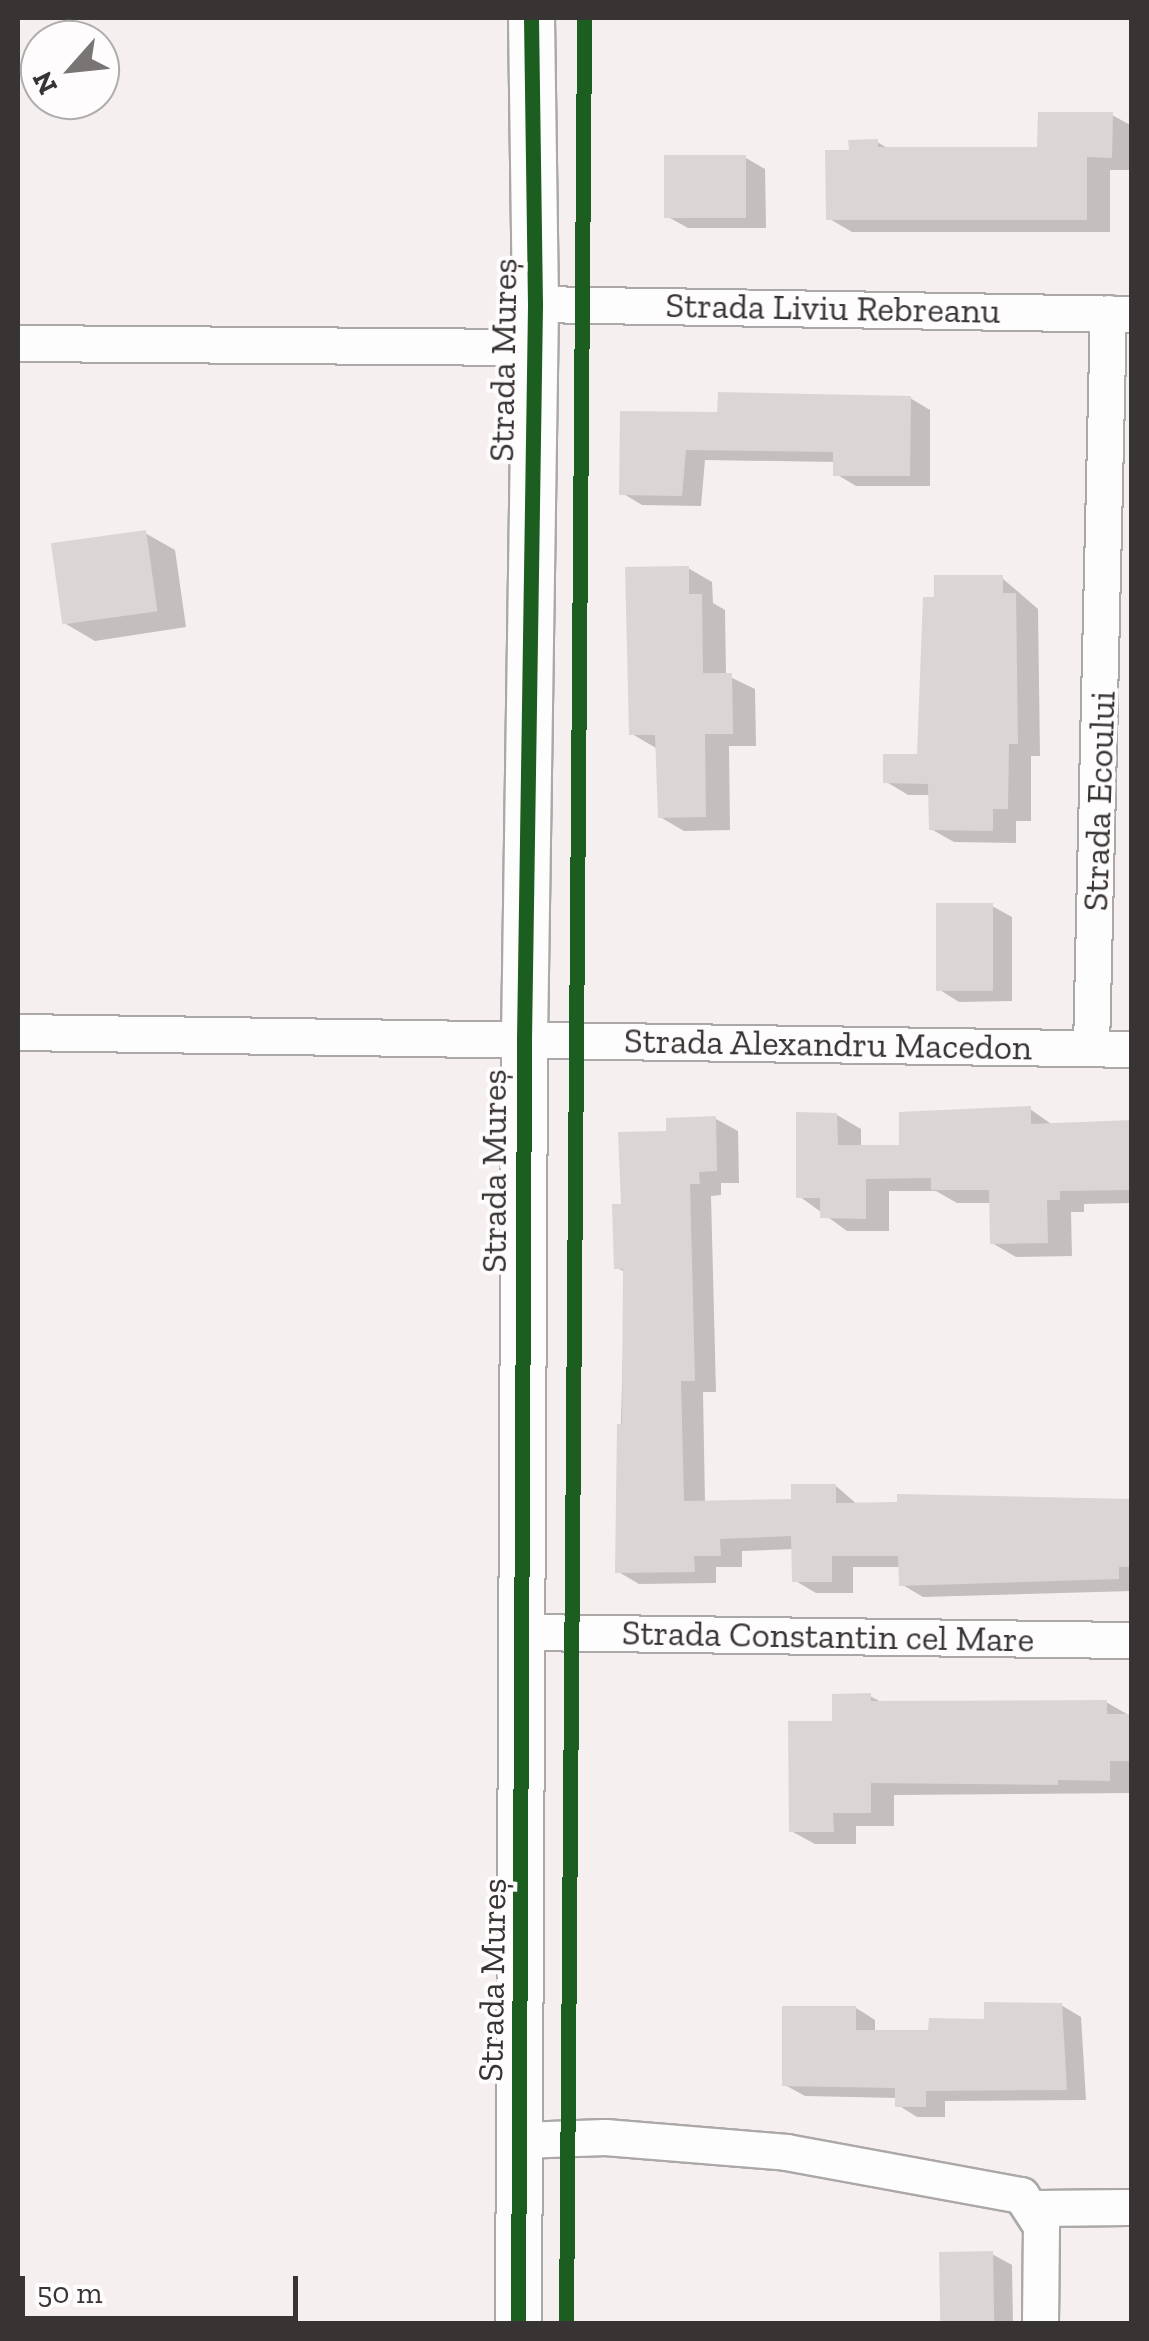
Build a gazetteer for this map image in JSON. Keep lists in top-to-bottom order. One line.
{"streets":{"street":["Strada Liviu Rebreanu","Strada Mureș","Strada Ecoului","Strada Alexandru Macedon","Strada Constantin cel Mare"]},"crossings":[["Strada Liviu Rebreanu","Strada Mureș"],["Strada Liviu Rebreanu","Strada Ecoului"],["Strada Mureș","Strada Alexandru Macedon"],["Strada Mureș","Strada Constantin cel Mare"],["Strada Ecoului","Strada Alexandru Macedon"]],"scale_bar":"50 m","north":"bottom left"}
